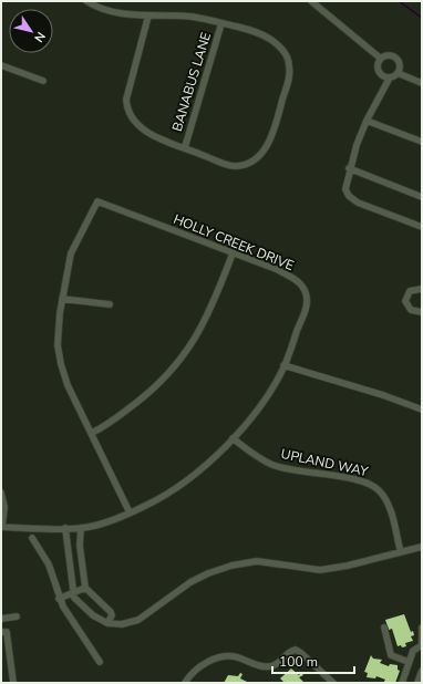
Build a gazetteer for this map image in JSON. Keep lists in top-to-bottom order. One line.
{"streets":{"street":["BANABUS LANE","HOLLY CREEK DRIVE","UPLAND WAY"]},"crossings":[["HOLLY CREEK DRIVE","UPLAND WAY"]],"scale_bar":"100 m","north":"bottom right"}
